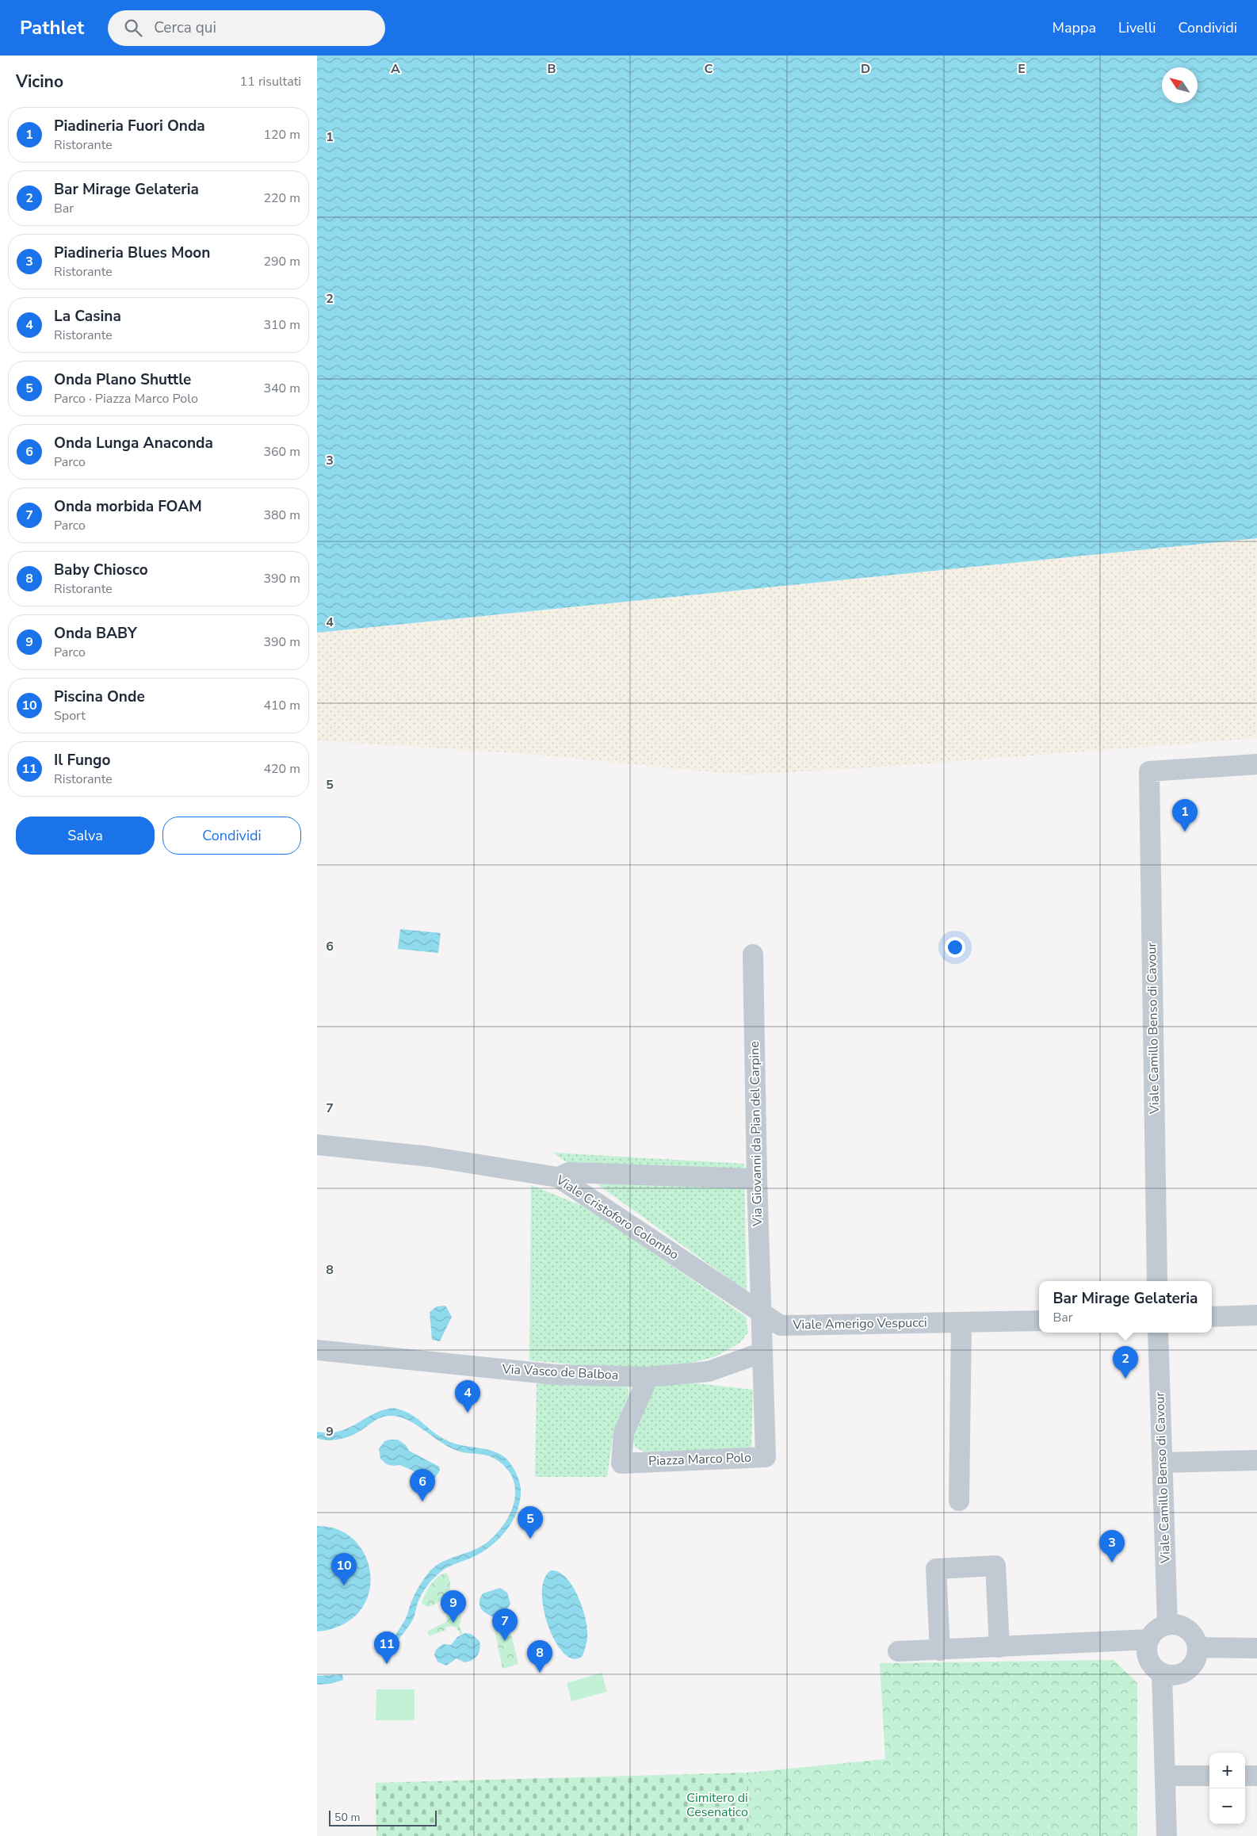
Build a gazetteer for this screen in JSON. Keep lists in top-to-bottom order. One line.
{"streets":{"street":["Viale Camillo Benso di Cavour","Via Giovanni da Pian del Carpine","Viale Cristoforo Colombo","Viale Amerigo Vespucci","Via Vasco de Balboa","Piazza Marco Polo"]},"crossings":[["Via Giovanni da Pian del Carpine","Viale Cristoforo Colombo"],["Via Giovanni da Pian del Carpine","Viale Amerigo Vespucci"],["Viale Cristoforo Colombo","Viale Amerigo Vespucci"],["Via Vasco de Balboa","Piazza Marco Polo"]],"parks":["Cimitero di Cesenatico"],"scale_bar":"50 m","north":"top left","page":{"header":"Pathlet","search":"Cerca qui","nav":["Mappa","Livelli","Condividi"],"heading":["Vicino","11 risultati"],"list":[{"mark":"1","name":"Piadineria Fuori Onda","note":"Ristorante","value":"120 m"},{"mark":"2","name":"Bar Mirage Gelateria","note":"Bar","value":"220 m"},{"mark":"3","name":"Piadineria Blues Moon","note":"Ristorante","value":"290 m"},{"mark":"4","name":"La Casina","note":"Ristorante","value":"310 m"},{"mark":"5","name":"Onda Plano Shuttle","note":"Parco · Piazza Marco Polo","value":"340 m"},{"mark":"6","name":"Onda Lunga Anaconda","note":"Parco","value":"360 m"},{"mark":"7","name":"Onda morbida FOAM","note":"Parco","value":"380 m"},{"mark":"8","name":"Baby Chiosco","note":"Ristorante","value":"390 m"},{"mark":"9","name":"Onda BABY","note":"Parco","value":"390 m"},{"mark":"10","name":"Piscina Onde","note":"Sport","value":"410 m"},{"mark":"11","name":"Il Fungo","note":"Ristorante","value":"420 m"}],"pins":["1","2","4","6","5","3","10","9","7","11","8"],"buttons":["Salva","Condividi"],"popup":["Bar Mirage Gelateria","Bar"],"map_buttons":["+","−"],"scale":"50 m"},"grid":{"columns":["A","B","C","D","E"],"rows":["1","2","3","4","5","6","7","8","9"]}}
